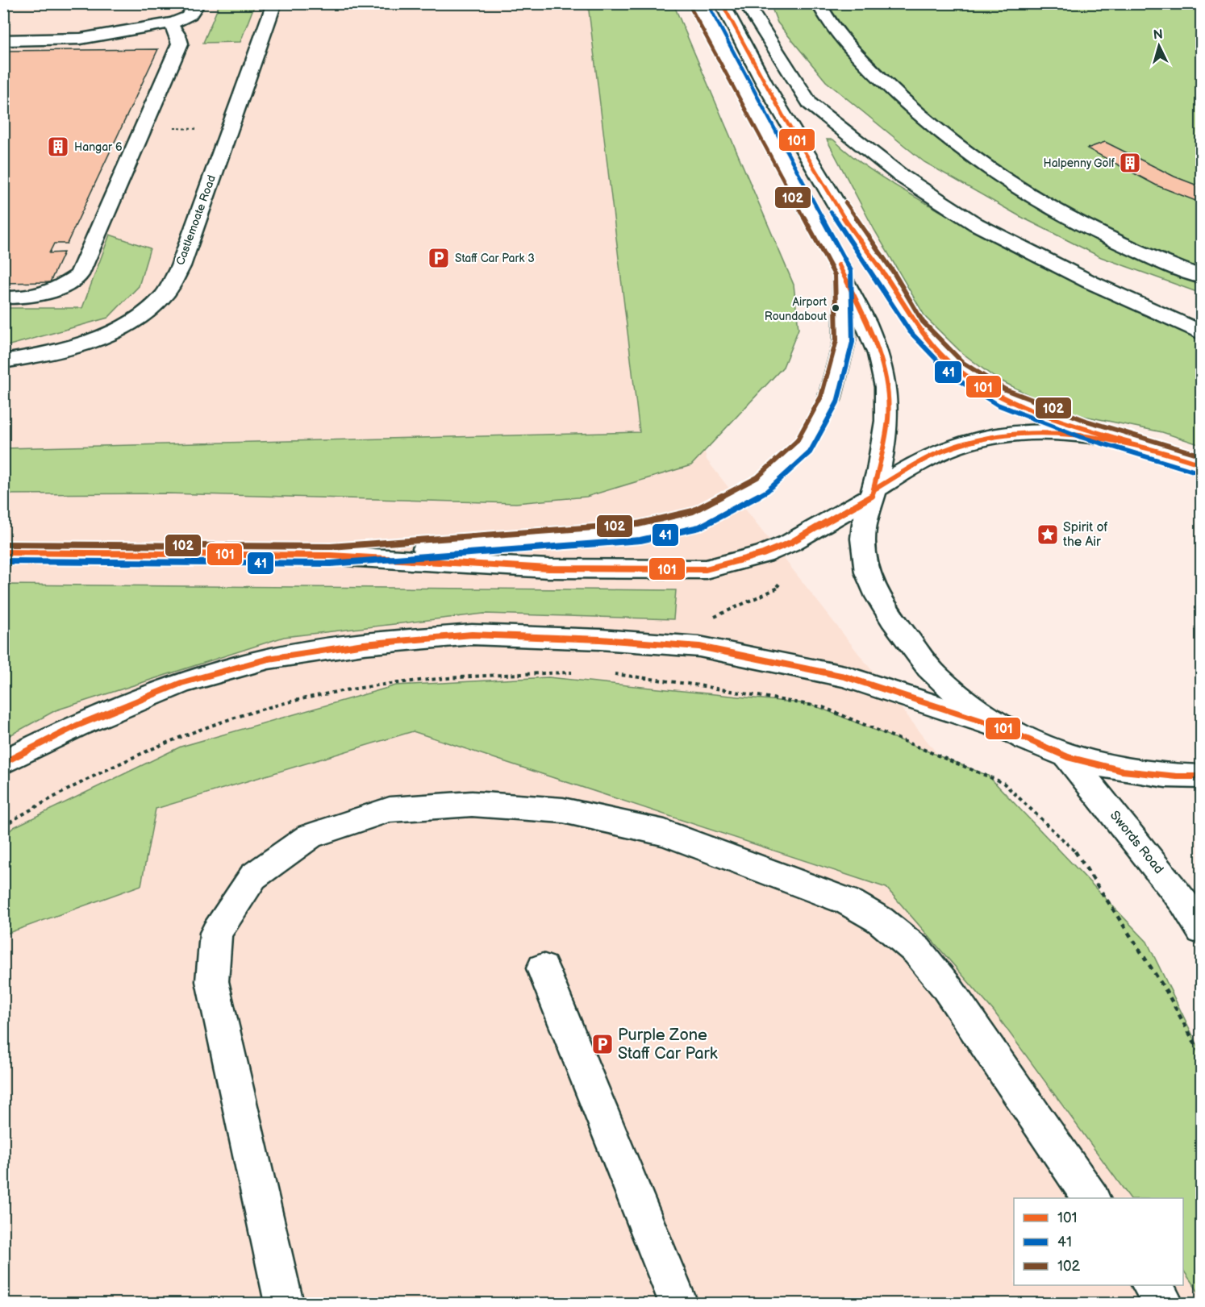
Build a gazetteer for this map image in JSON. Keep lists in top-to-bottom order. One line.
{"streets":{"main road":["Castlemoate Road","Swords Road"]},"places":{"building":["Hangar 6","Halpenny Golf"],"parking":["Staff Car Park 3","Purple Zone Staff Car Park"],"other":["Airport Roundabout"],"place":["Spirit of the Air"]},"lines":["transit line 101","transit line 41","transit line 102"],"legend":["101","41","102"],"north":"top"}
